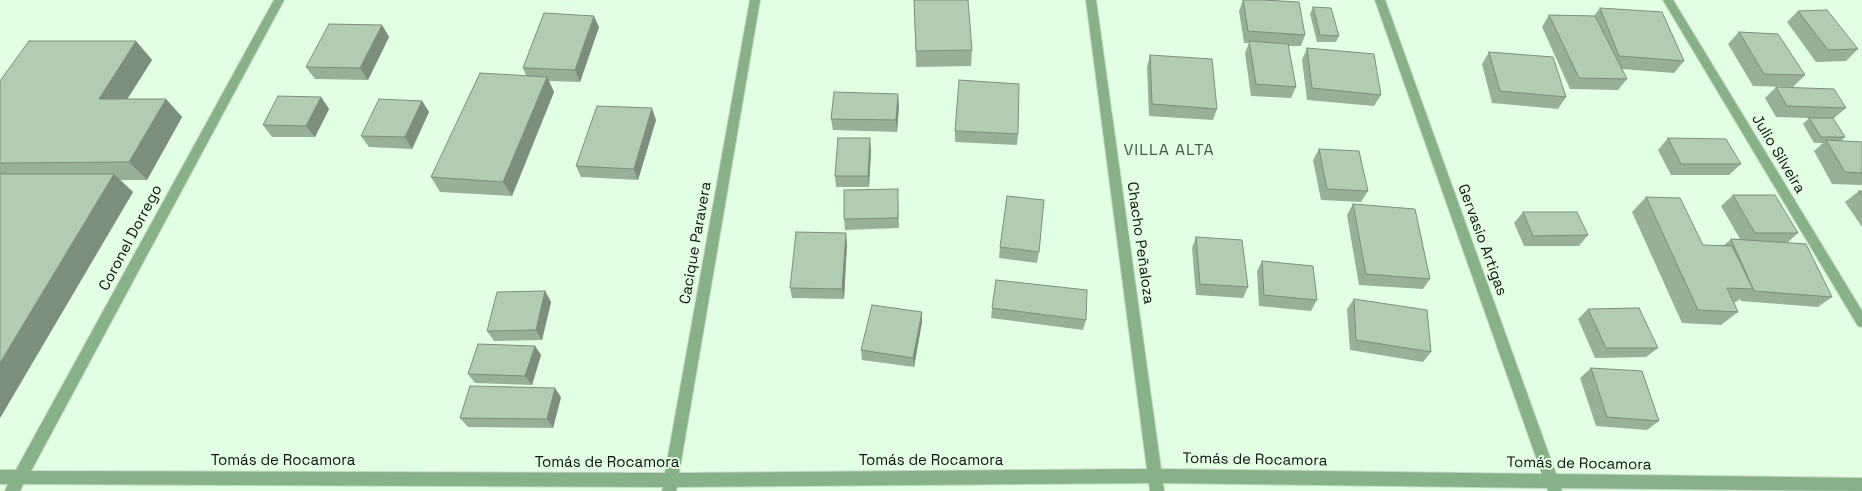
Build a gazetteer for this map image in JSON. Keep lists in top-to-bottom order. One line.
{"streets":{"street":["Julio Silveira","Coronel Dorrego","Gervasio Artigas","Cacique Paravera","Chacho Peñaloza","Tomás de Rocamora"]},"crossings":[["Coronel Dorrego","Tomás de Rocamora"],["Gervasio Artigas","Tomás de Rocamora"],["Cacique Paravera","Tomás de Rocamora"],["Chacho Peñaloza","Tomás de Rocamora"]],"districts":["VILLA ALTA"]}
